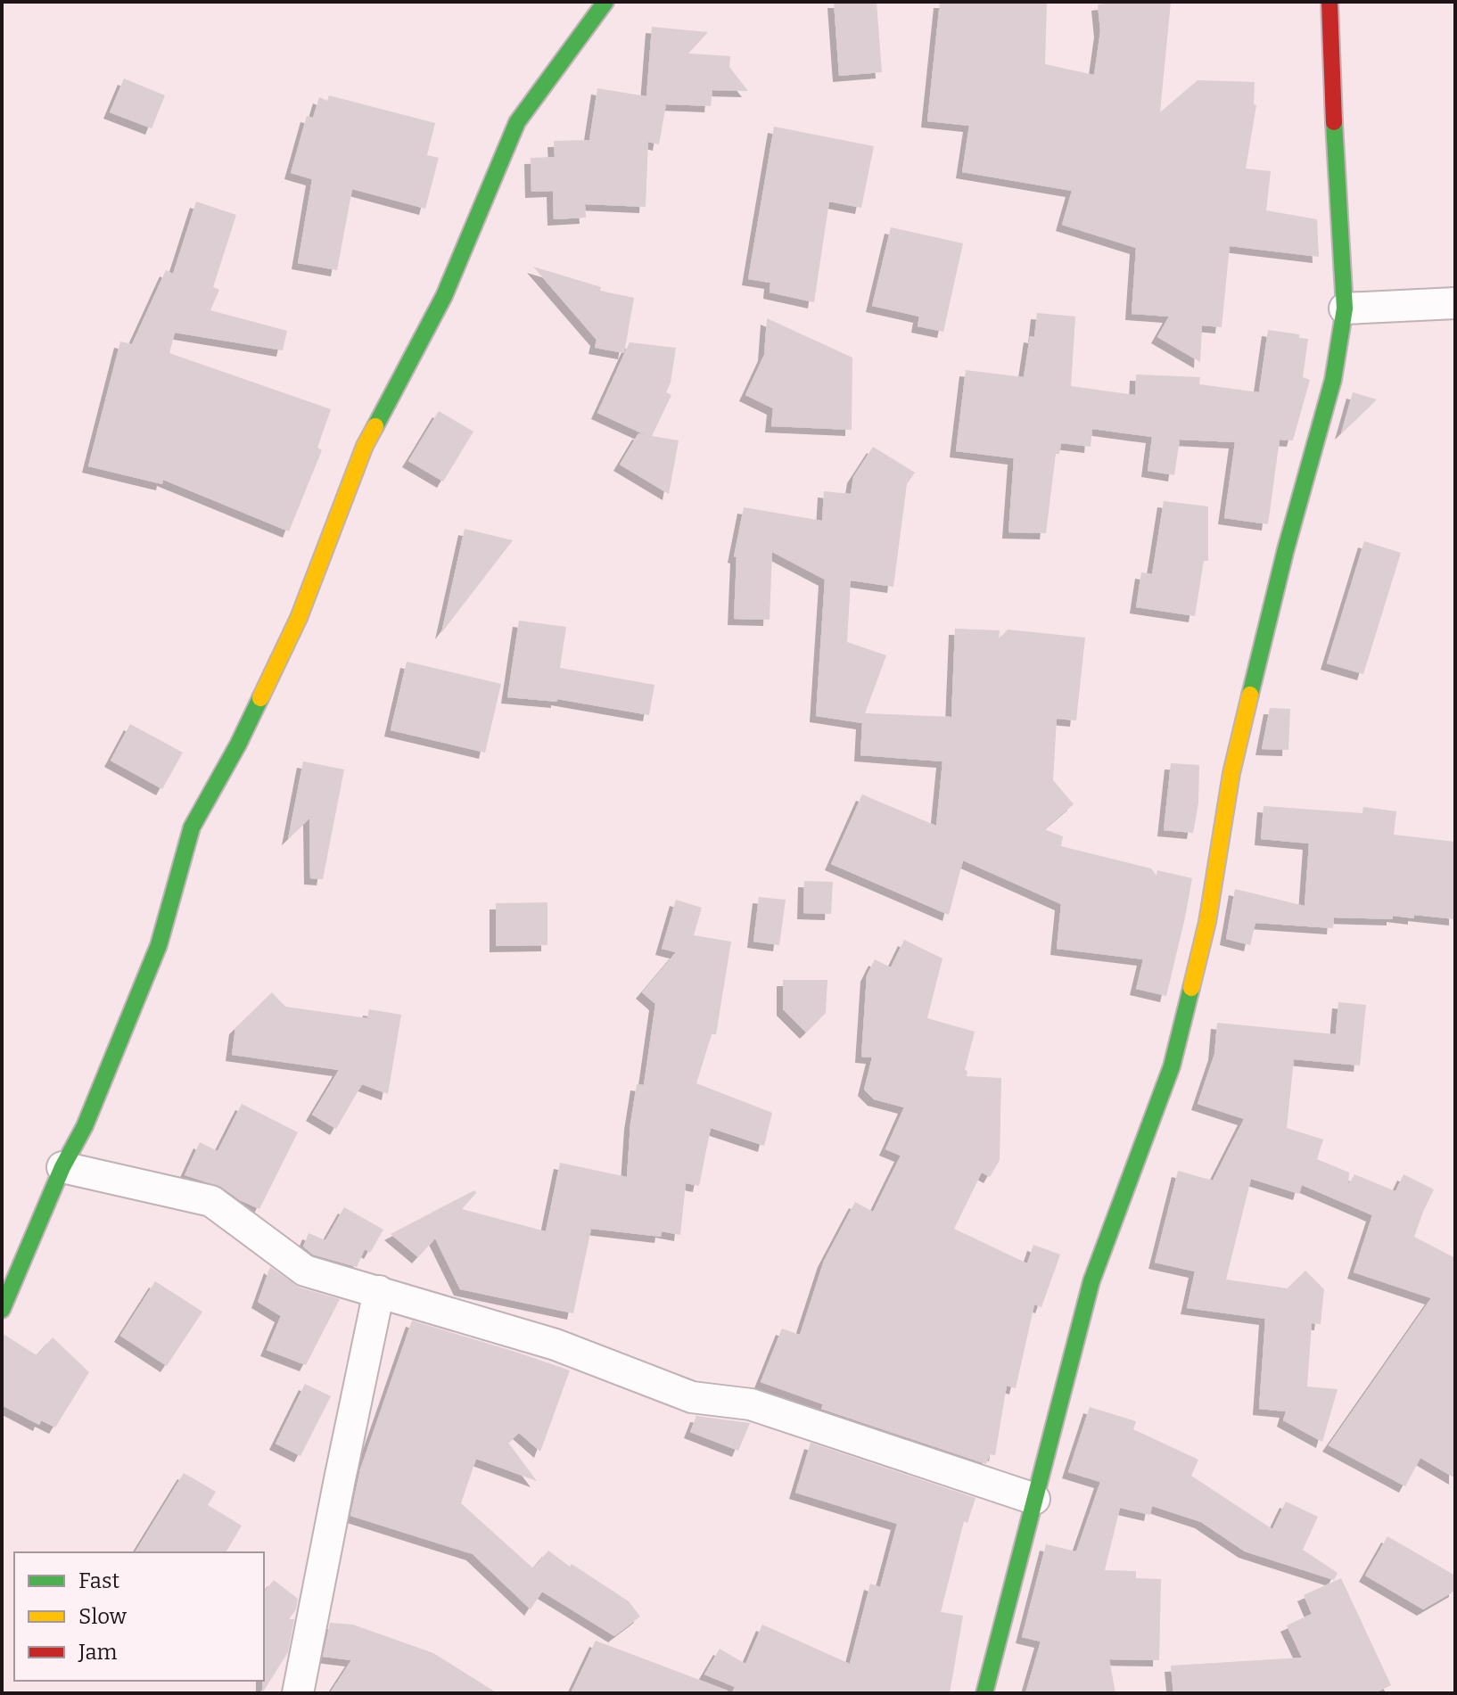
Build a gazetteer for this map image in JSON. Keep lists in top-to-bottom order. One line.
{"legend":["Fast","Slow","Jam"]}
